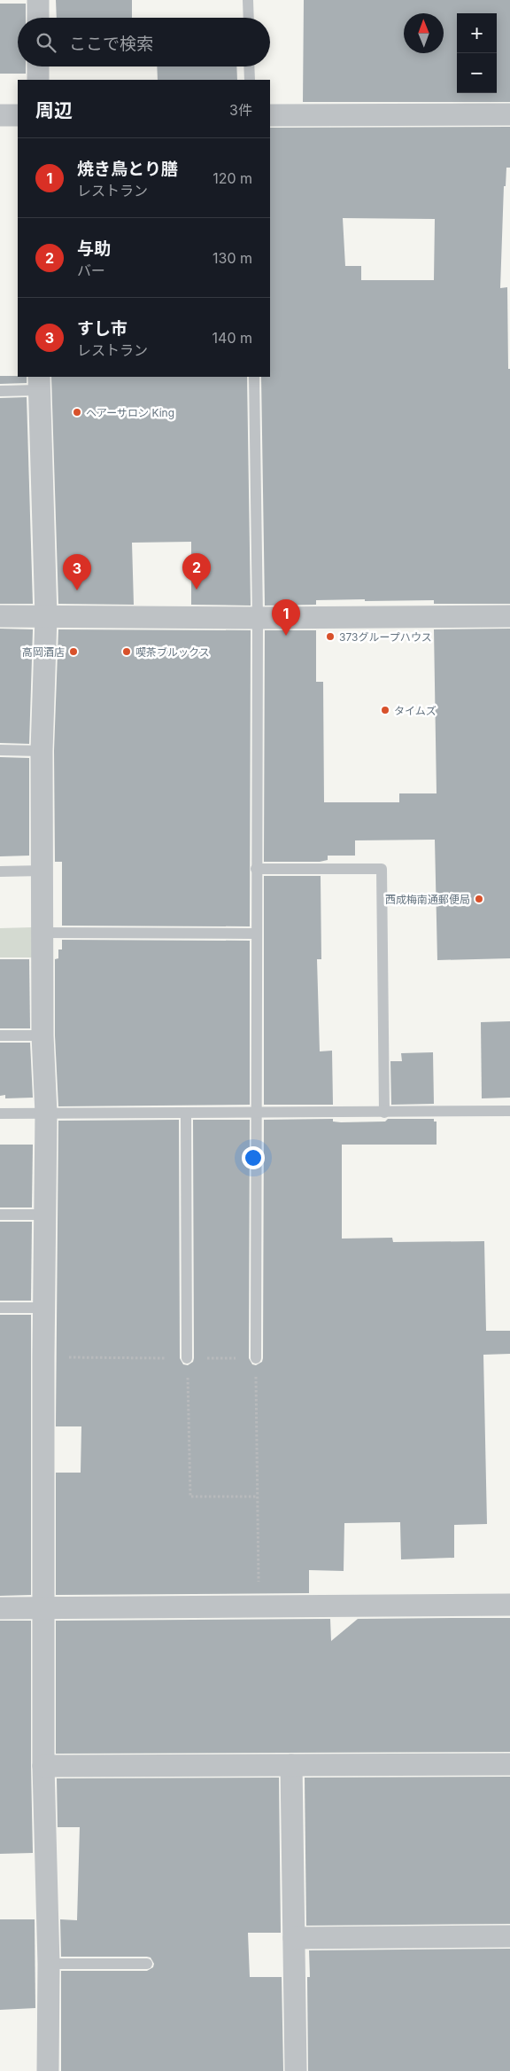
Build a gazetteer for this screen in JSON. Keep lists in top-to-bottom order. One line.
{"places":["ヘアーサロン King","373グループハウス","高岡酒店","喫茶ブルックス","タイムズ","西成梅南通郵便局"],"north":"top","page":{"map_buttons":["+","−"],"search":"ここで検索","heading":["周辺","3件"],"list":[{"mark":"1","name":"焼き鳥とり膳","note":"レストラン","value":"120 m"},{"mark":"2","name":"与助","note":"バー","value":"130 m"},{"mark":"3","name":"すし市","note":"レストラン","value":"140 m"}],"pins":["2","3","1"]}}
